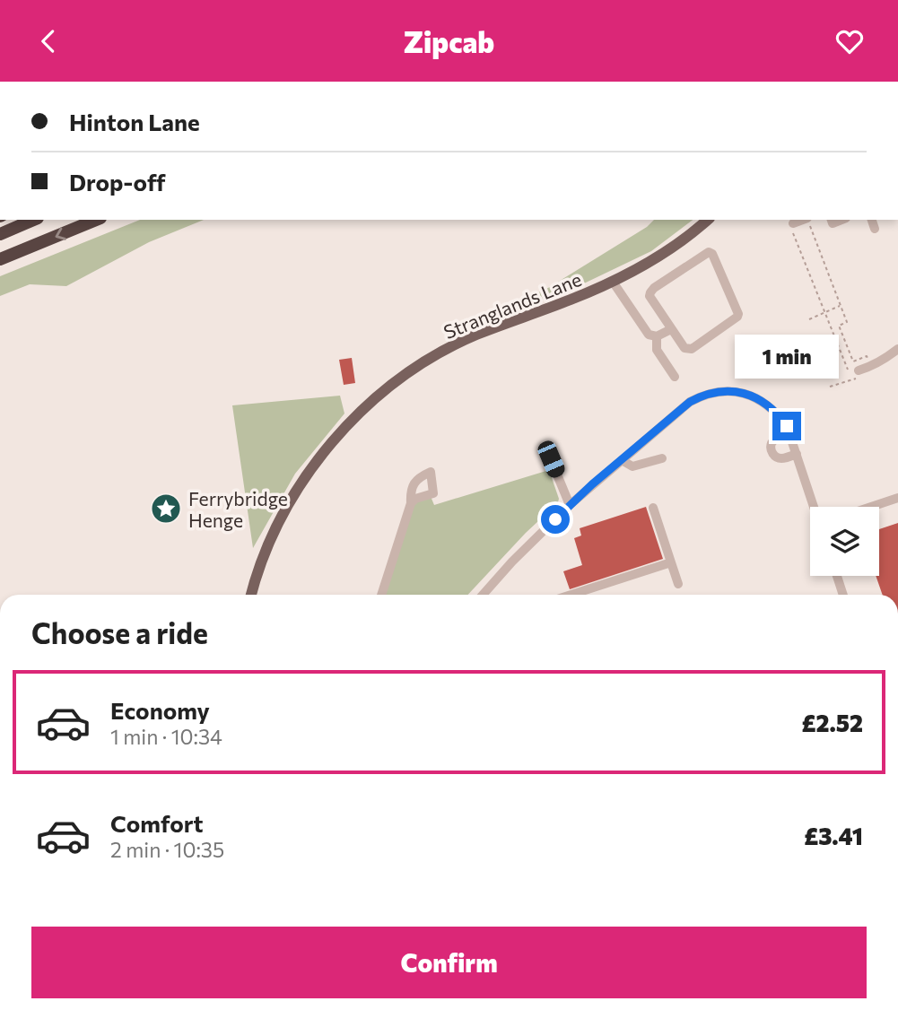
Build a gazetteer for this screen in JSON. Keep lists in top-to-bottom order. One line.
{"streets":{"main road":["Stranglands Lane"]},"places":{"place":["Ferrybridge Henge"]},"page":{"header":"Zipcab","banner":["Hinton Lane","Drop-off"],"bubble":"1 min","heading":"Choose a ride","list":[{"name":"Economy","note":"1 min · 10:34","value":"£2.52"},{"name":"Comfort","note":"2 min · 10:35","value":"£3.41"}],"buttons":"Confirm"}}
